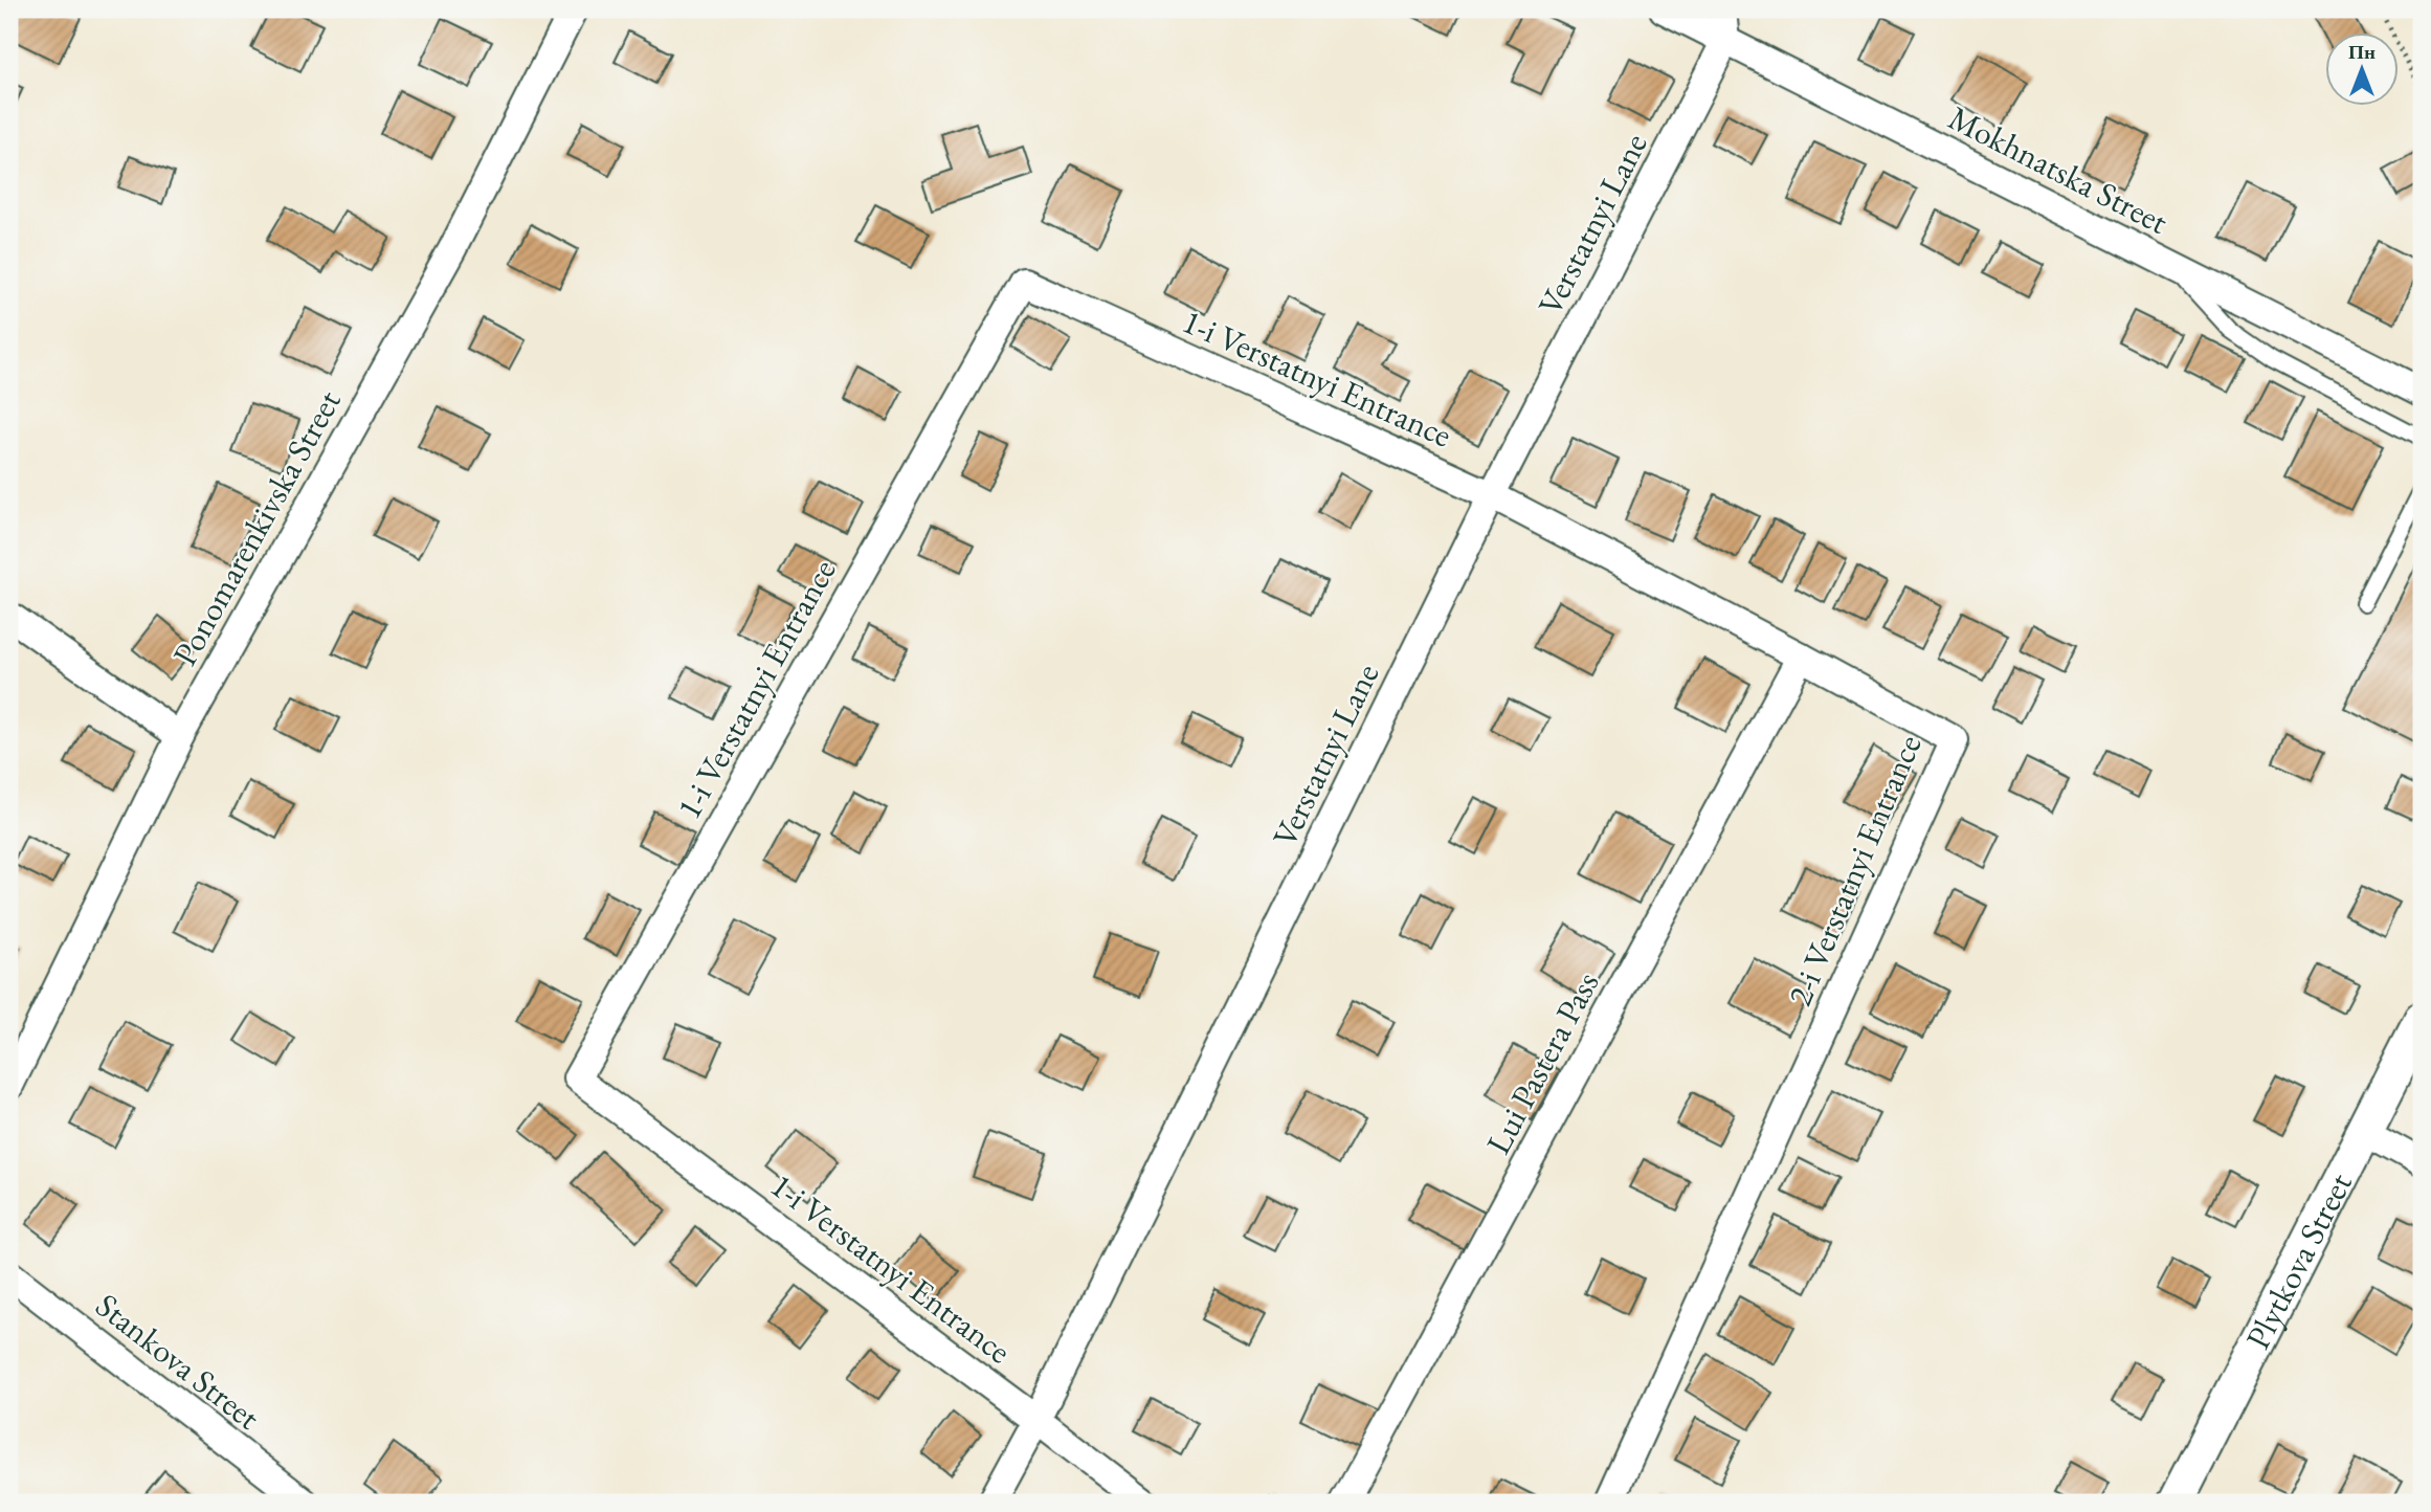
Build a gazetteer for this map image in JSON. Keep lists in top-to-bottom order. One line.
{"streets":{"street":["Mokhnatska Street","Verstatnyi Lane","1-i Verstatnyi Entrance","Ponomarenkivska Street","2-i Verstatnyi Entrance","Lui Pastera Pass","Plytkova Street","Stankova Street"]},"crossings":[["Mokhnatska Street","Verstatnyi Lane"],["Verstatnyi Lane","1-i Verstatnyi Entrance"],["Verstatnyi Lane","2-i Verstatnyi Entrance"],["1-i Verstatnyi Entrance","2-i Verstatnyi Entrance"],["2-i Verstatnyi Entrance","Lui Pastera Pass"]],"north":"top"}
